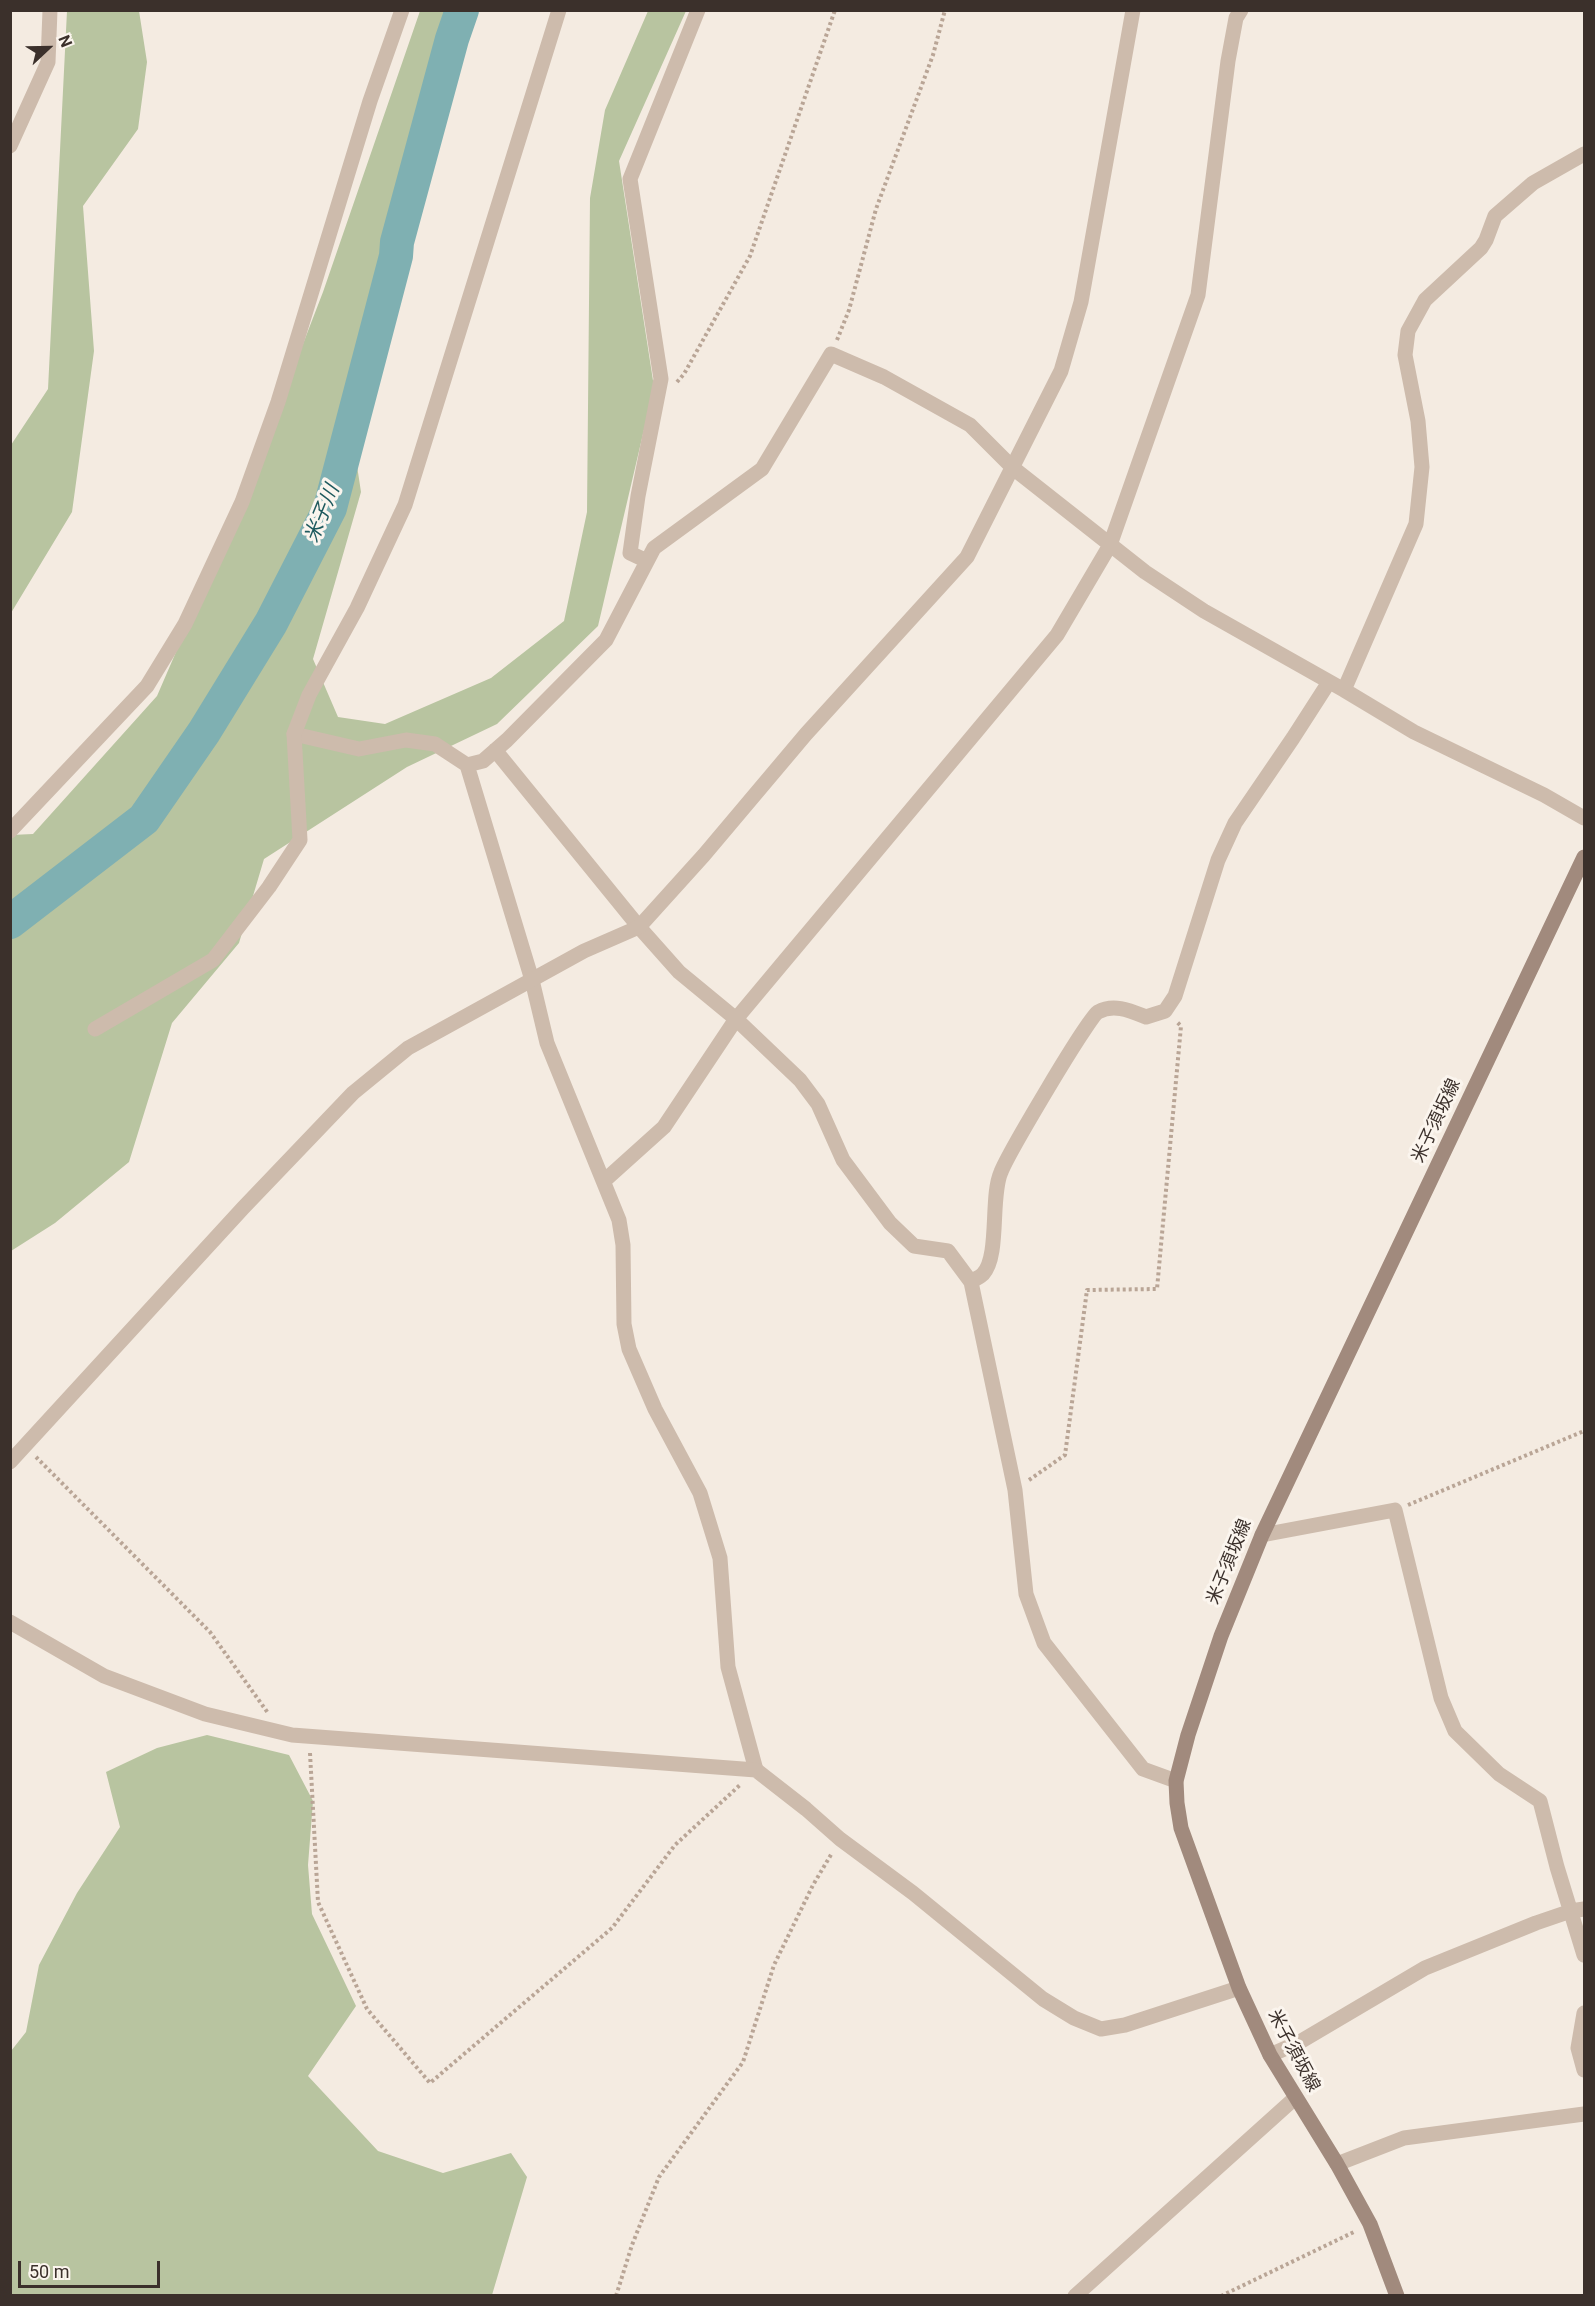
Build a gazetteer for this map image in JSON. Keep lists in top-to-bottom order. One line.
{"streets":{"main road":["米子須坂線"]},"water":["米子川"],"scale_bar":"50 m","north":"right"}
